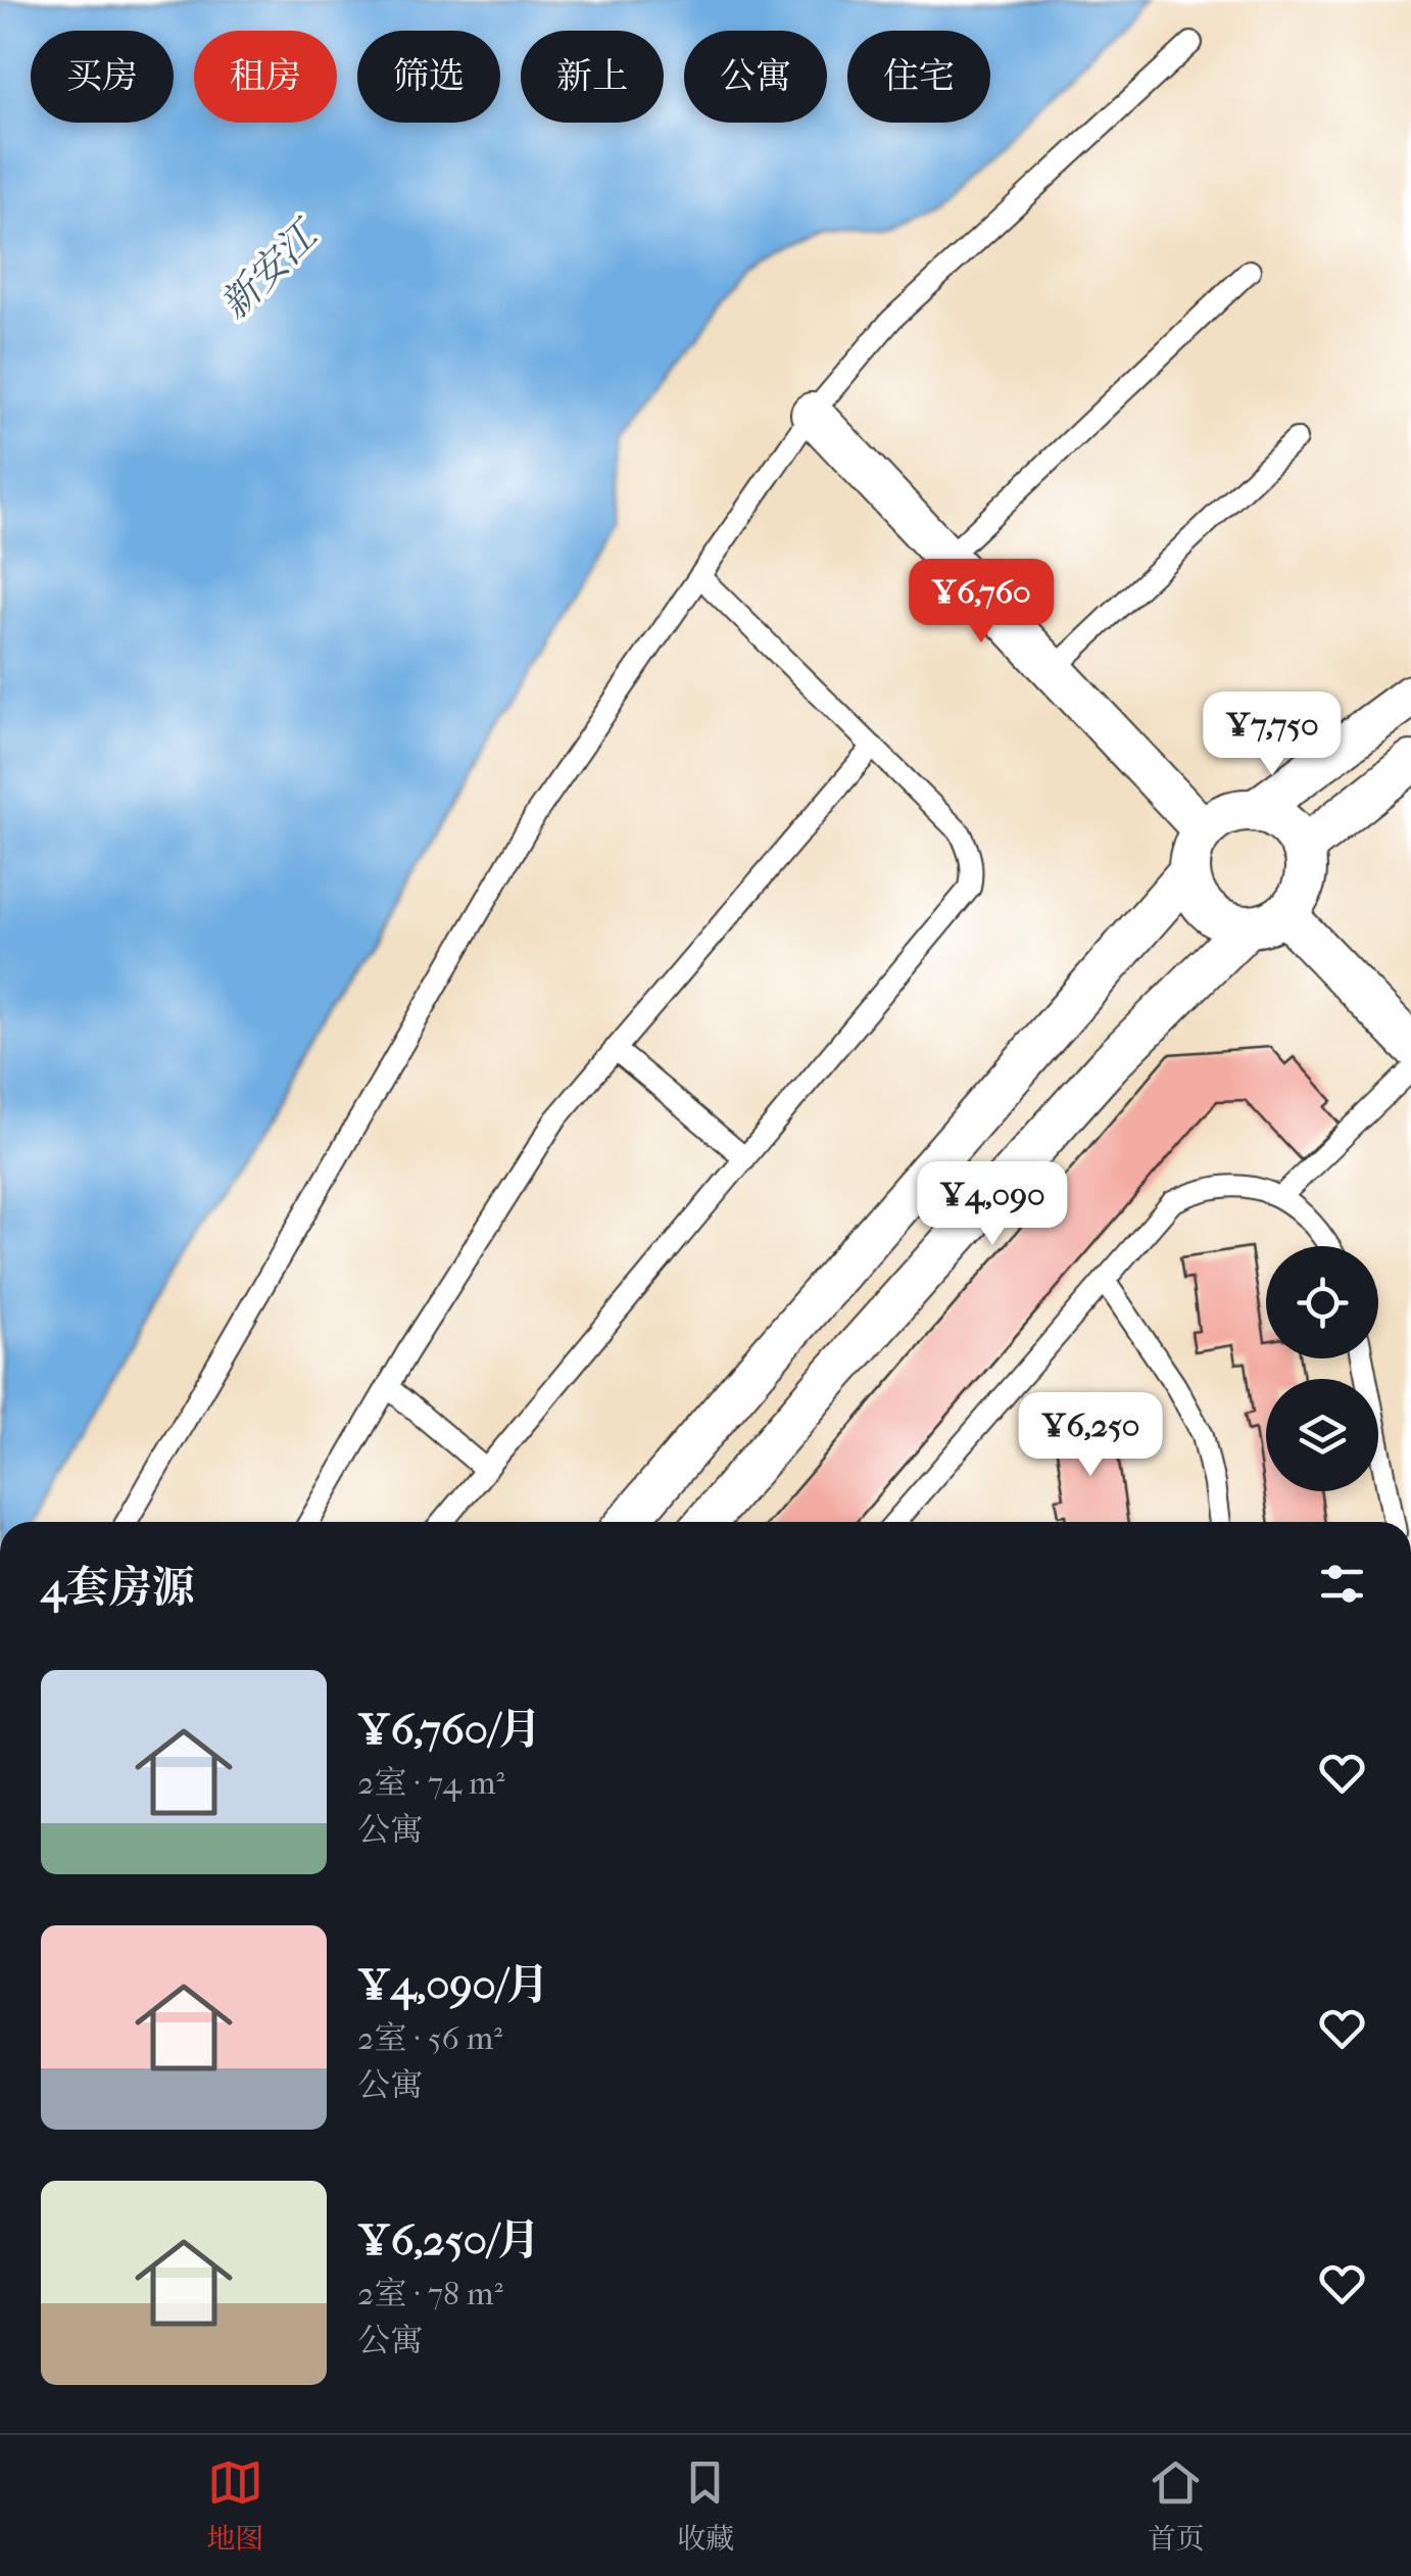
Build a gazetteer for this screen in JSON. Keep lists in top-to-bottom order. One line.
{"water":["新安江"],"page":{"chip":["买房","租房","筛选","新上","公寓","住宅"],"price":["¥6,760","¥7,750","¥4,090","¥6,250"],"heading":"4套房源","list":[{"name":"¥6,760/月","note":"2室 · 74 m² · 公寓"},{"name":"¥4,090/月","note":"2室 · 56 m² · 公寓"},{"name":"¥6,250/月","note":"2室 · 78 m² · 公寓"}],"tabs":["地图","收藏","首页"]}}
